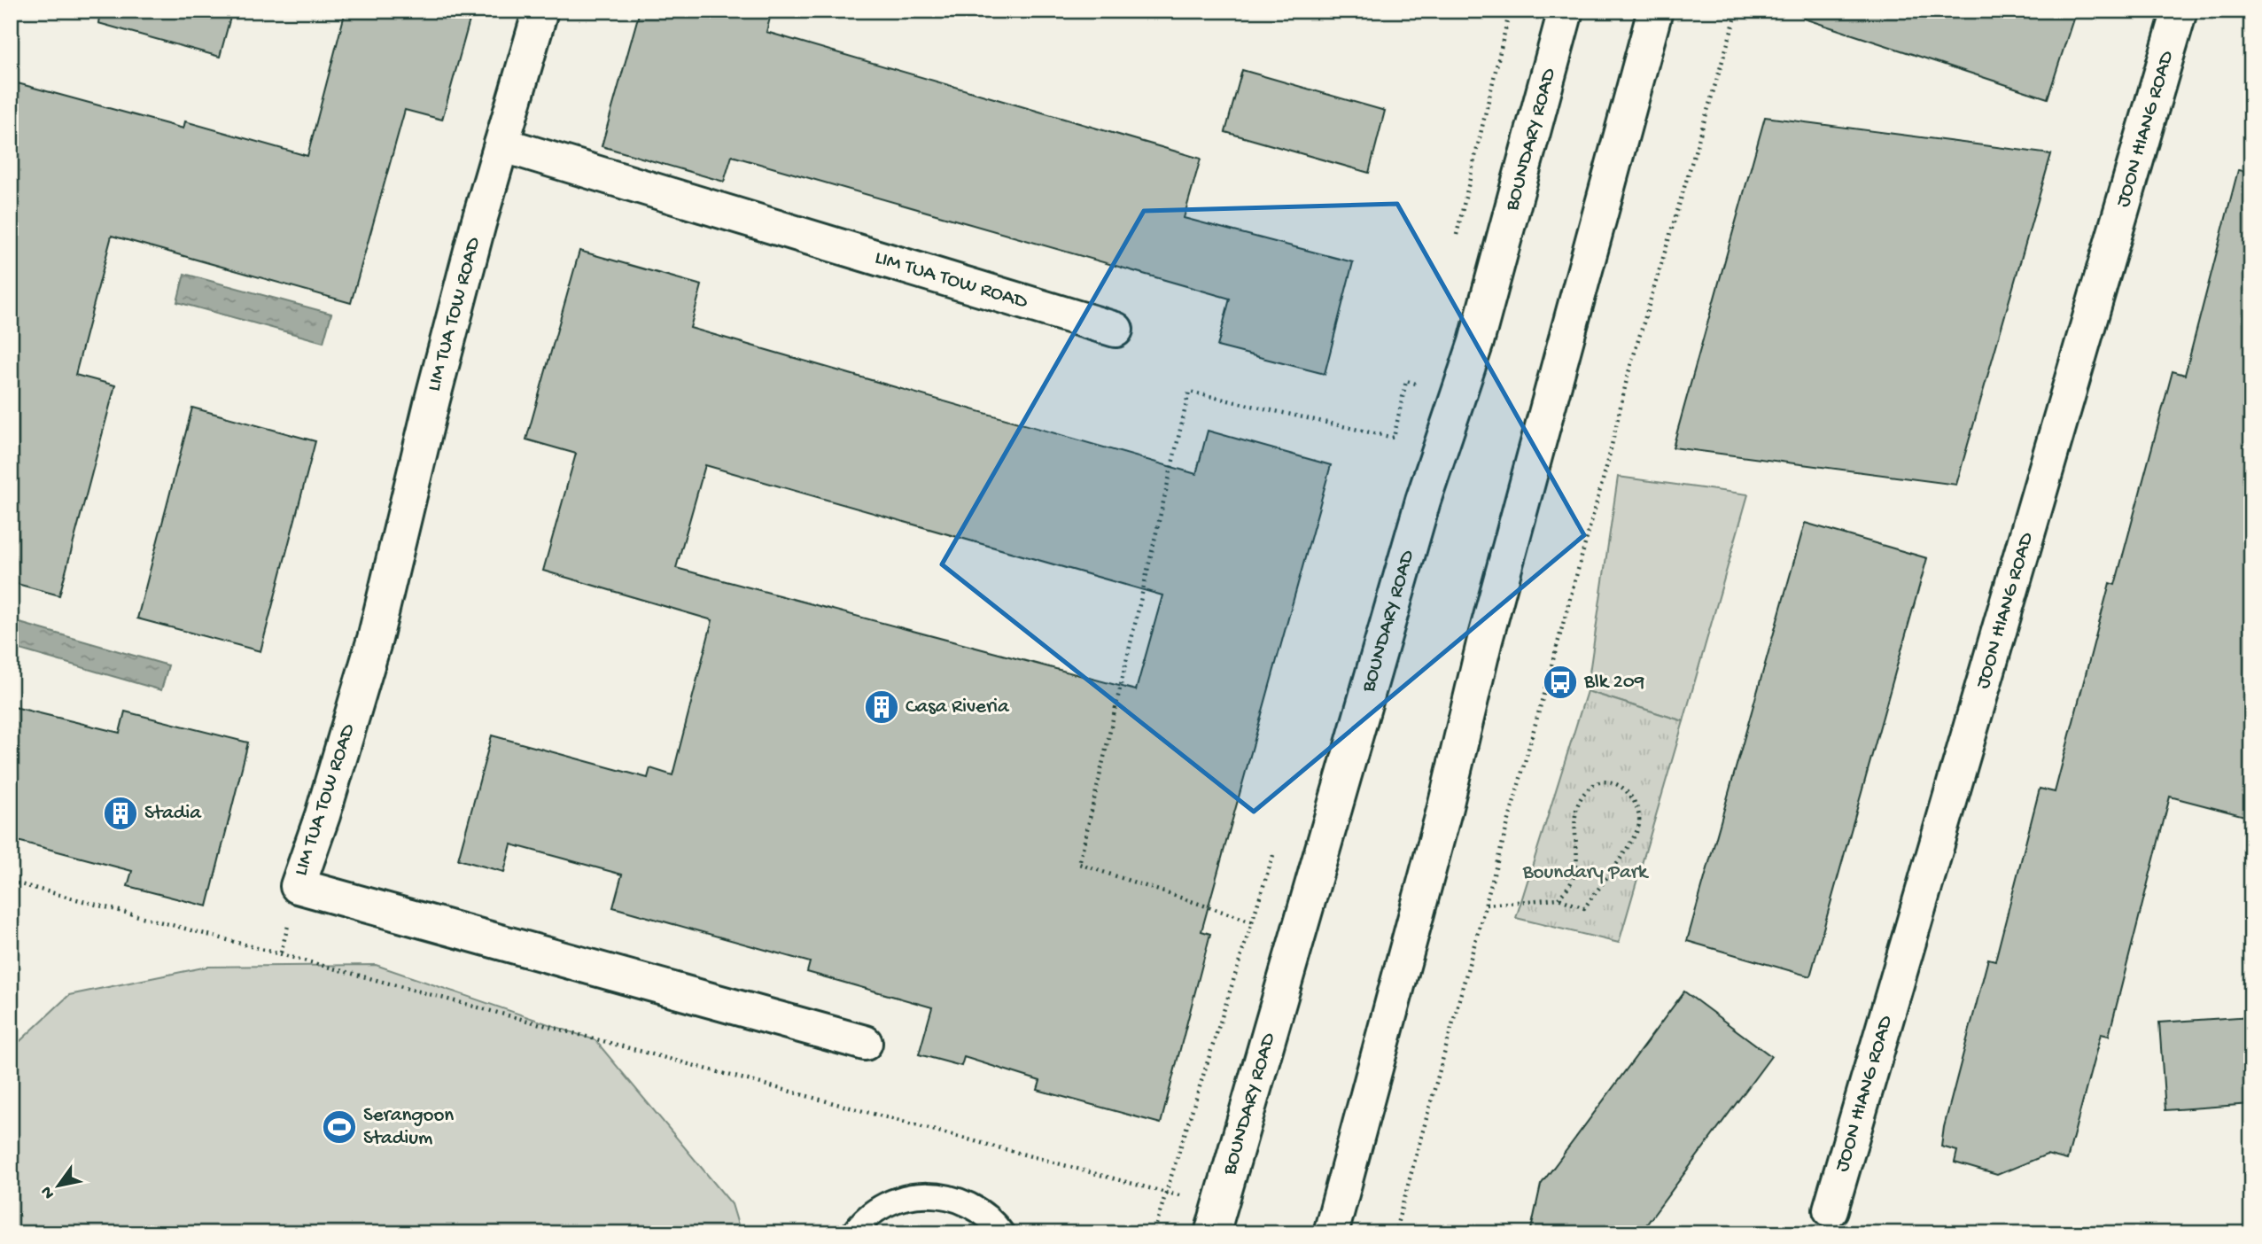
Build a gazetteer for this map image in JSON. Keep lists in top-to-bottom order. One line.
{"streets":{"street":["JOON HIANG ROAD","BOUNDARY ROAD","LIM TUA TOW ROAD"]},"parks":["Boundary Park"],"places":{"bus stop":["Blk 209"],"building":["Casa Riveria","Stadia"],"sports":["Serangoon Stadium"]},"north":"bottom left"}
